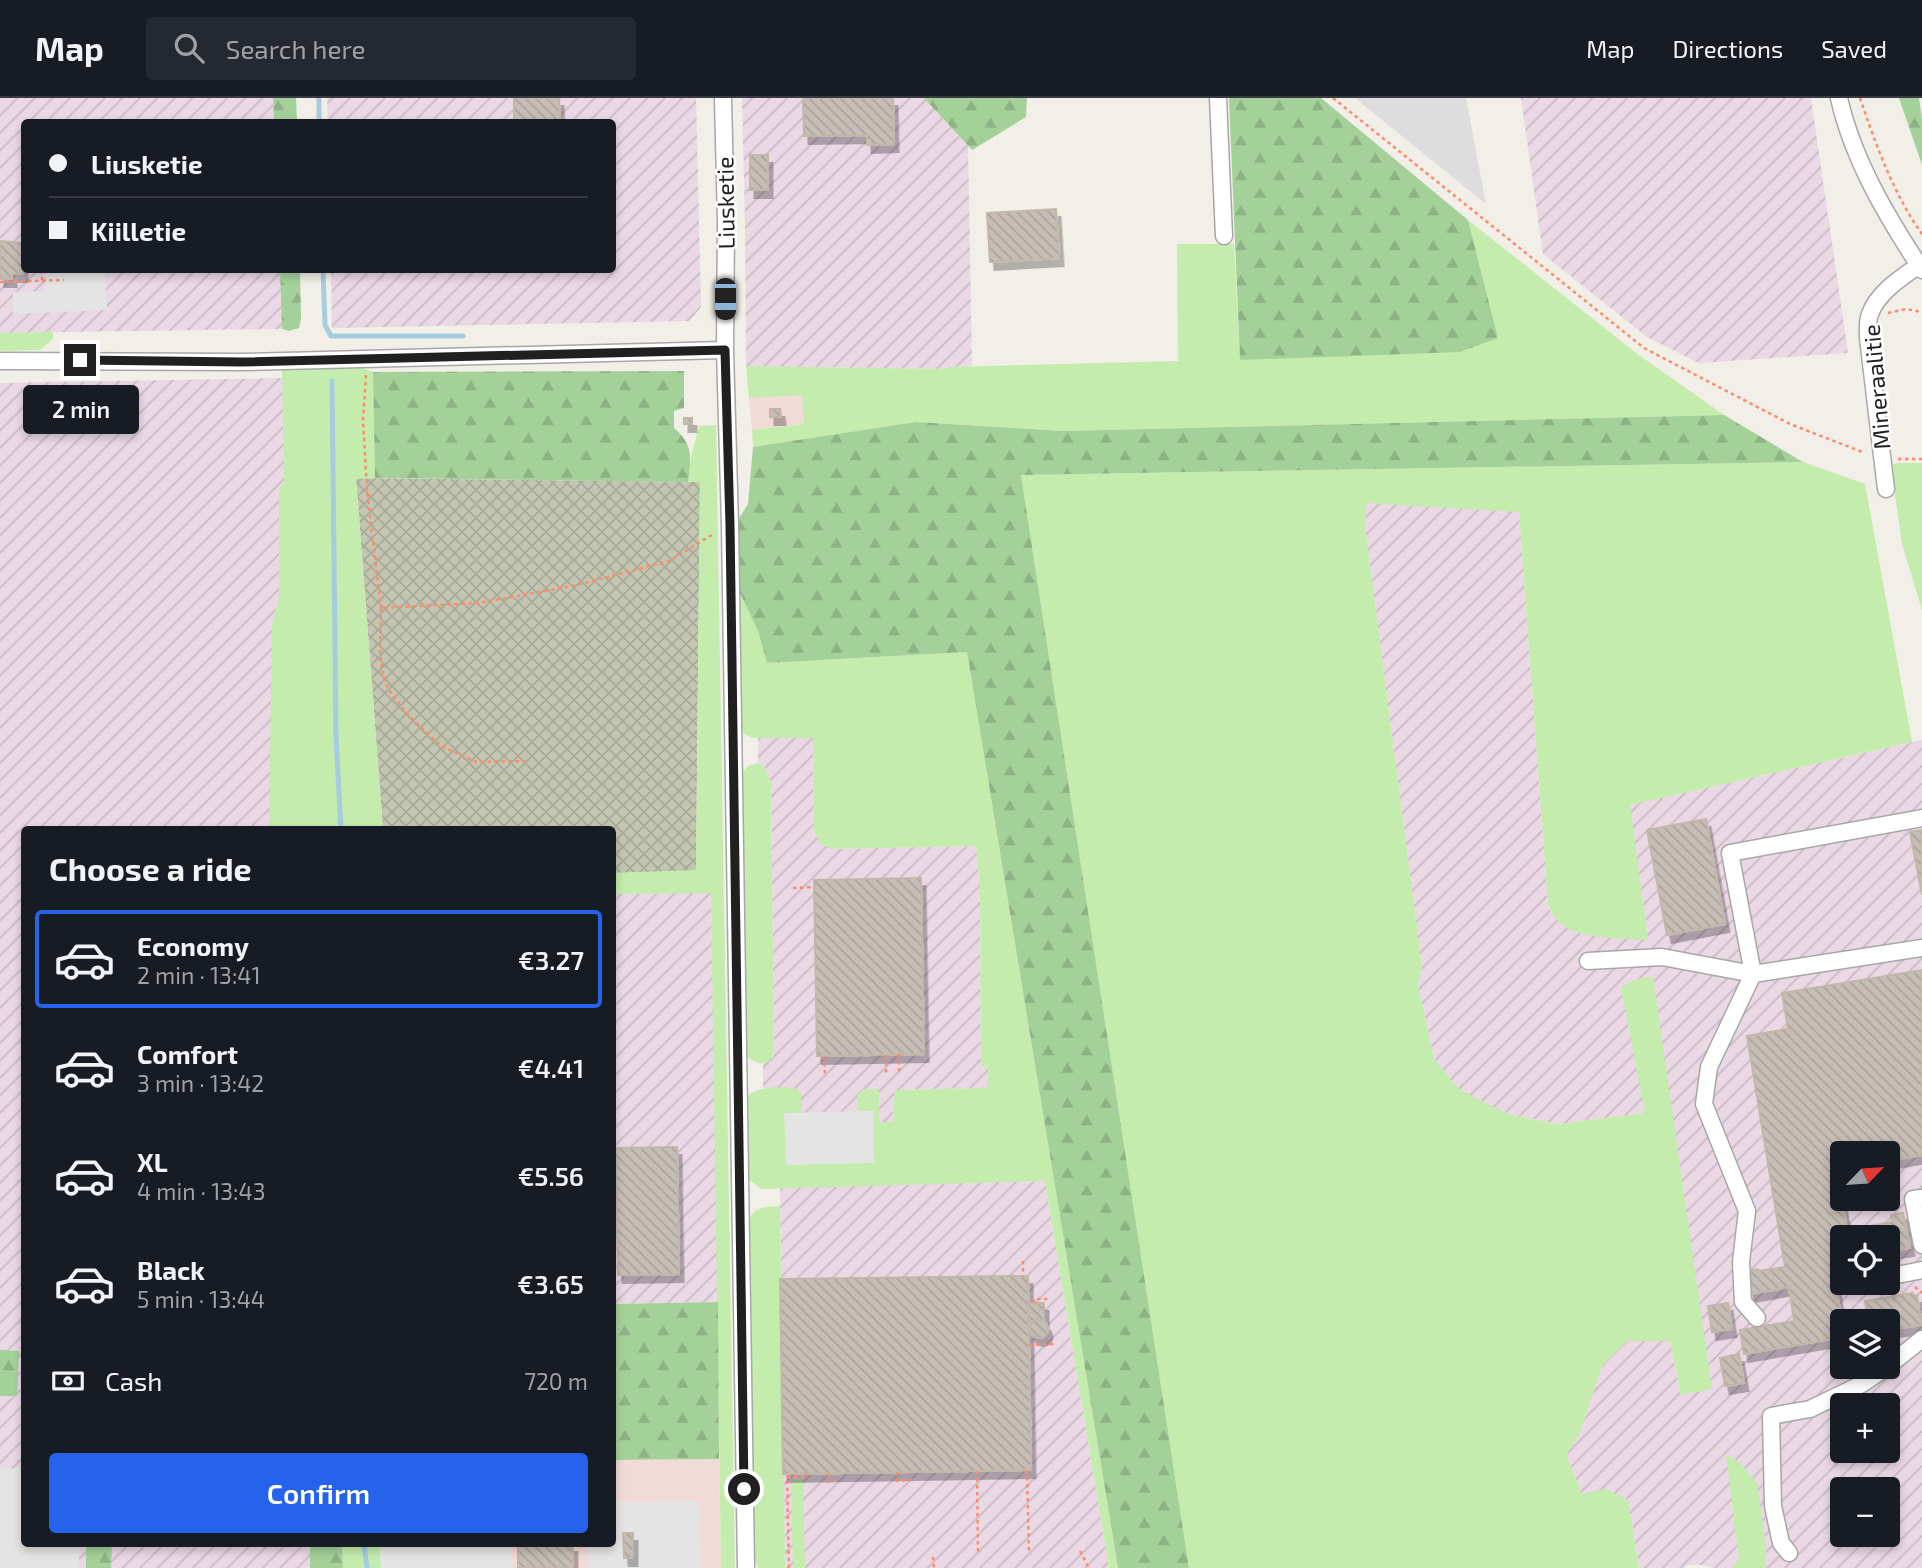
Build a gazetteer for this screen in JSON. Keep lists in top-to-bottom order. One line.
{"streets":{"street":["Liusketie","Mineraalitie"]},"north":"top right","page":{"header":"Map","search":"Search here","nav":["Map","Directions","Saved"],"banner":["Liusketie","Kiilletie"],"bubble":"2 min","heading":"Choose a ride","list":[{"name":"Economy","note":"2 min · 13:41","value":"€3.27"},{"name":"Comfort","note":"3 min · 13:42","value":"€4.41"},{"name":"XL","note":"4 min · 13:43","value":"€5.56"},{"name":"Black","note":"5 min · 13:44","value":"€3.65"}],"map_buttons":["+","−"],"pay":["Cash","720 m"],"buttons":"Confirm"}}
